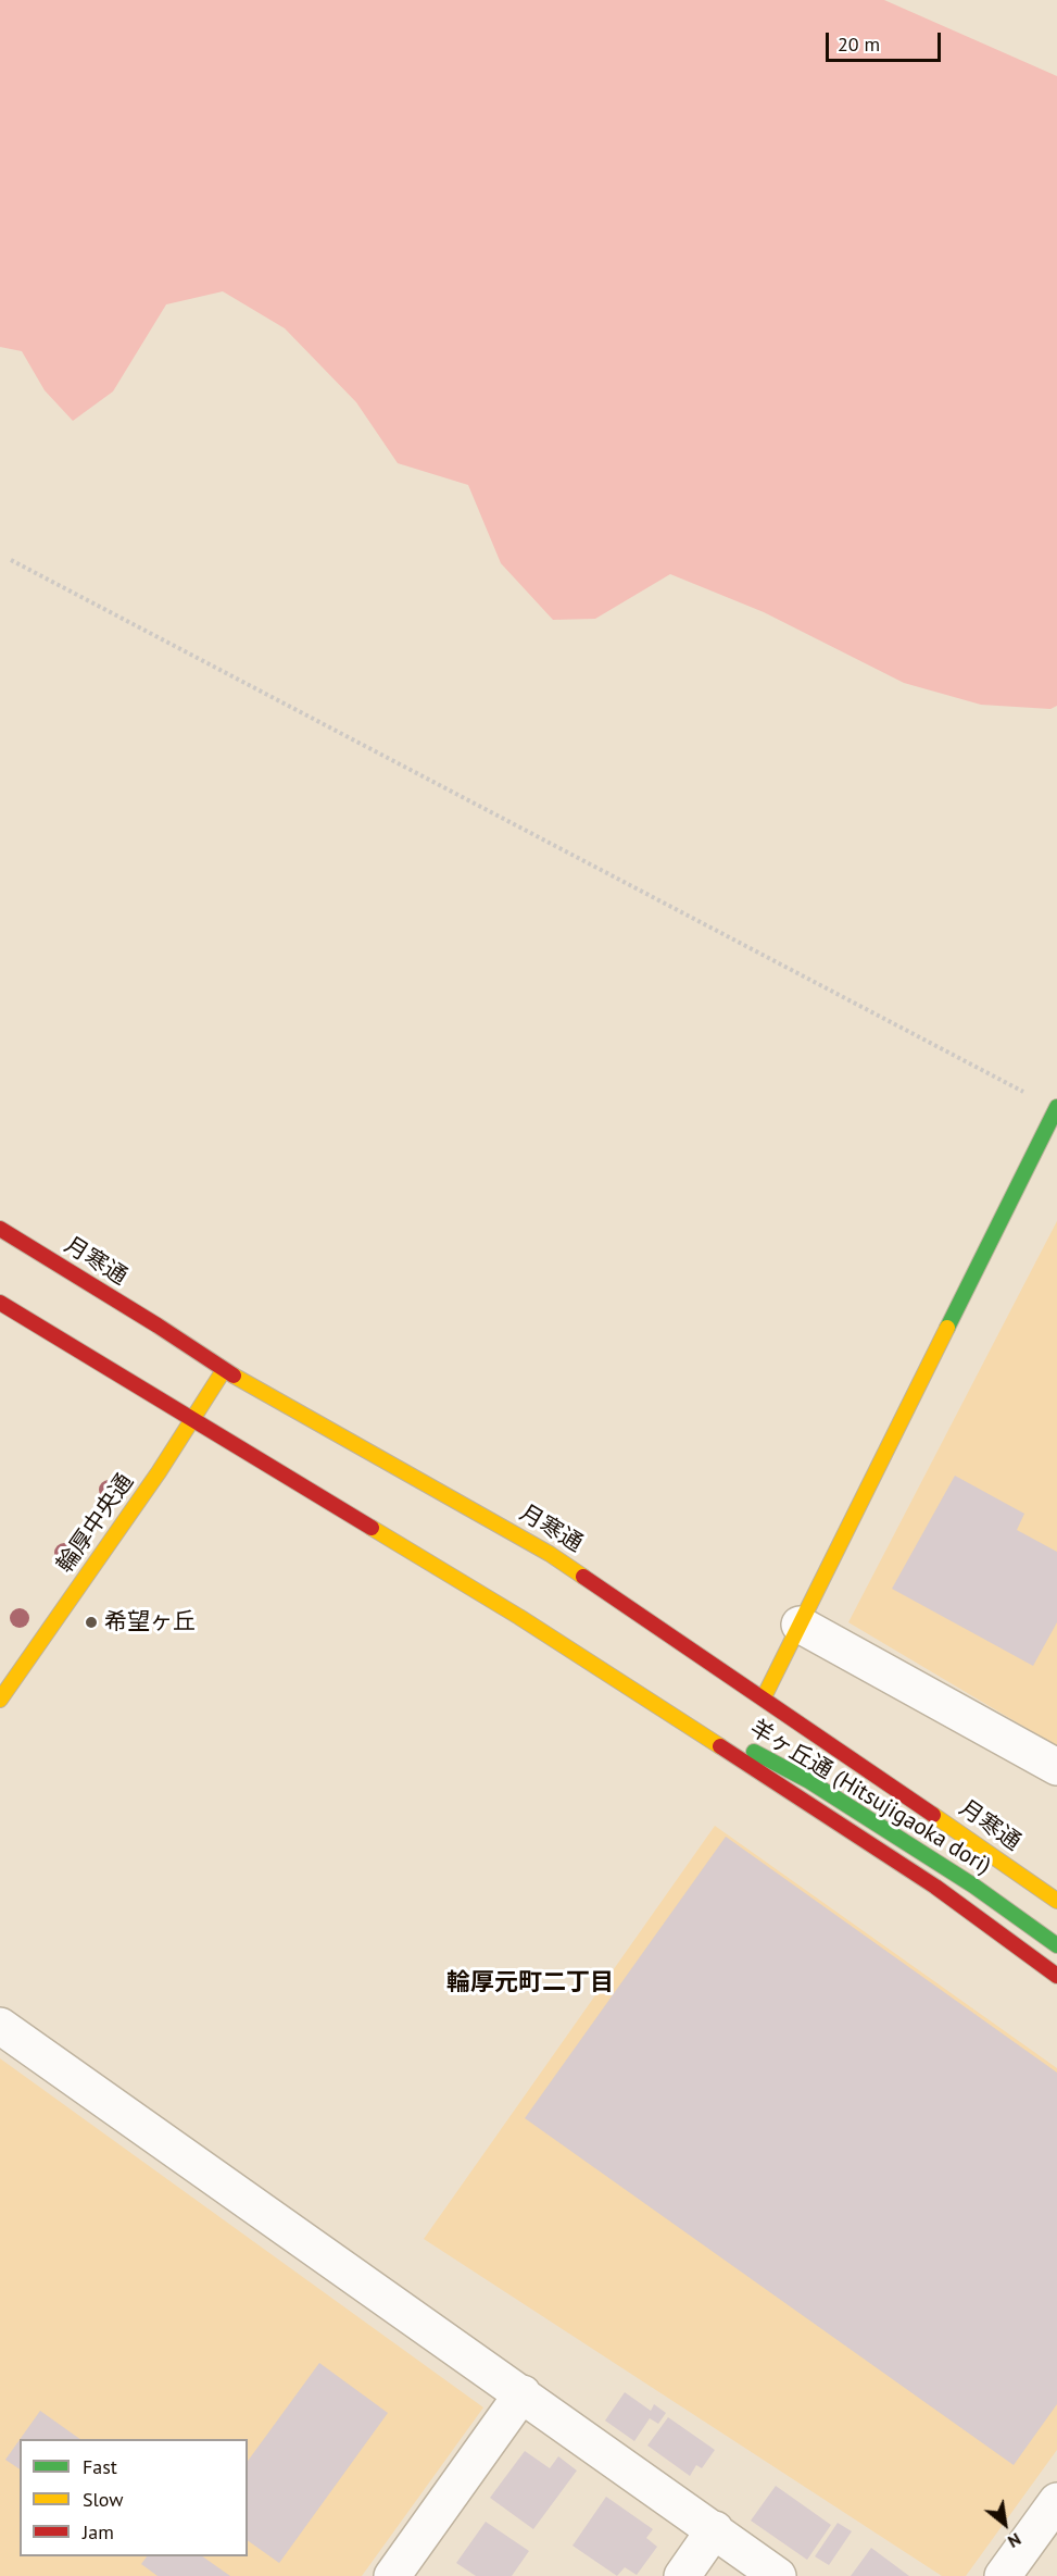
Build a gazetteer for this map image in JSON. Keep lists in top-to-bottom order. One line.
{"streets":{"main road":["月寒通","輪厚中央通","羊ヶ丘通 (Hitsujigaoka dori)"]},"crossings":[["月寒通","輪厚中央通"]],"districts":["輪厚元町二丁目"],"places":["希望ヶ丘"],"legend":["Fast","Slow","Jam"],"scale_bar":"20 m","north":"bottom right"}
